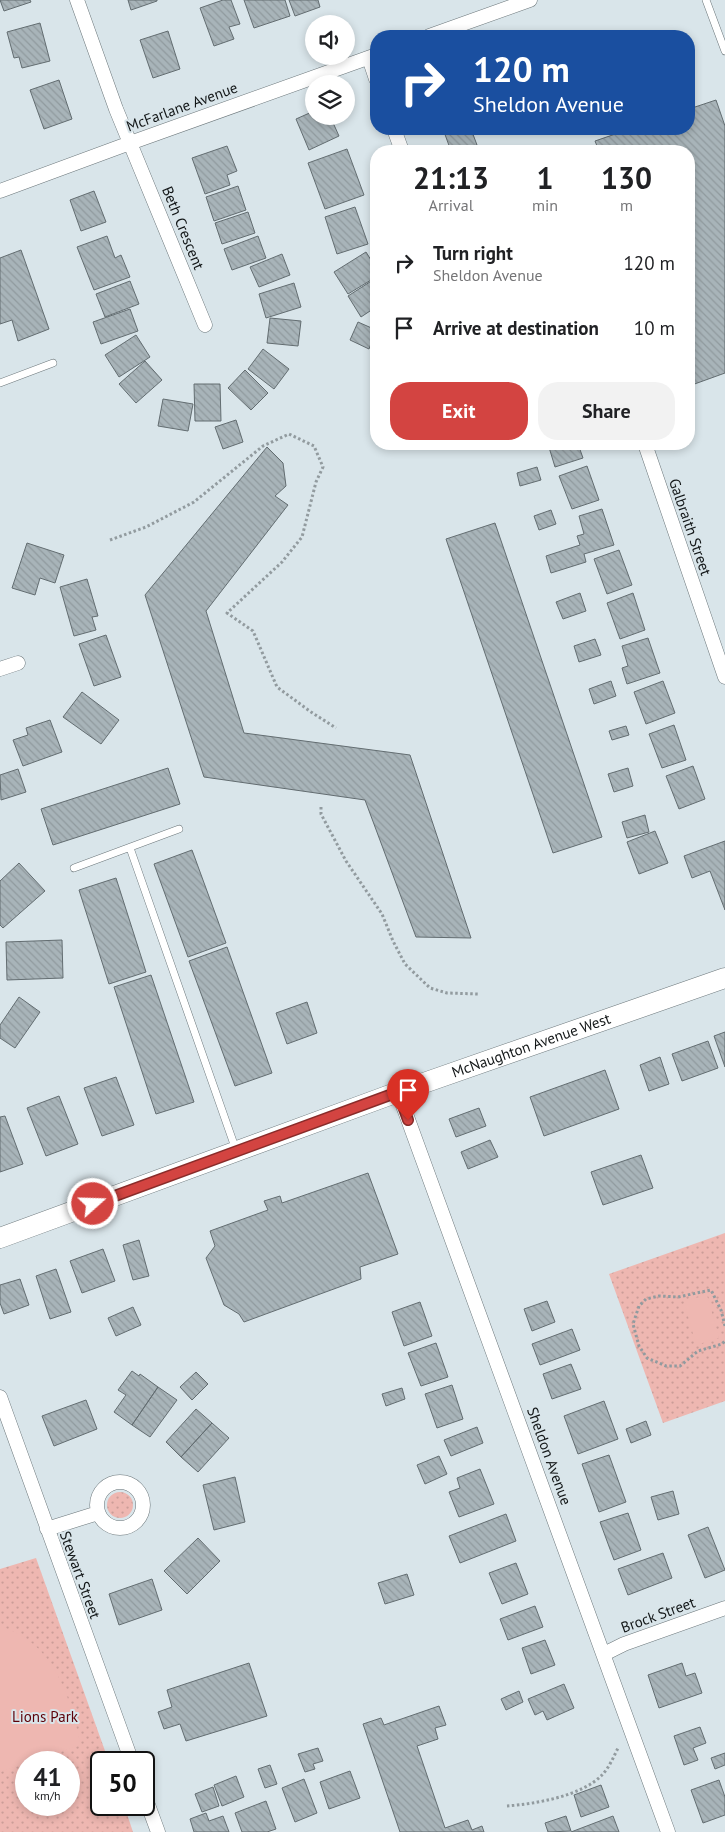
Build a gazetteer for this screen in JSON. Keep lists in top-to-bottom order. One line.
{"streets":{"main road":["McNaughton Avenue West"],"street":["McFarlane Avenue","Beth Crescent","Galbraith Street","Sheldon Avenue","Stewart Street","Brock Street"]},"crossings":[["McFarlane Avenue","Beth Crescent"],["McNaughton Avenue West","Sheldon Avenue"],["Sheldon Avenue","Brock Street"]],"parks":["Lions Park"],"page":{"turn":["120 m","Sheldon Avenue"],"eta":["21:13","Arrival","1","min","130","m"],"list":[{"name":"Turn right","note":"Sheldon Avenue","value":"120 m"},{"name":"Arrive at destination","value":"10 m"}],"buttons":["Exit","Share"],"speed":"41 km/h","limit":"50"}}
